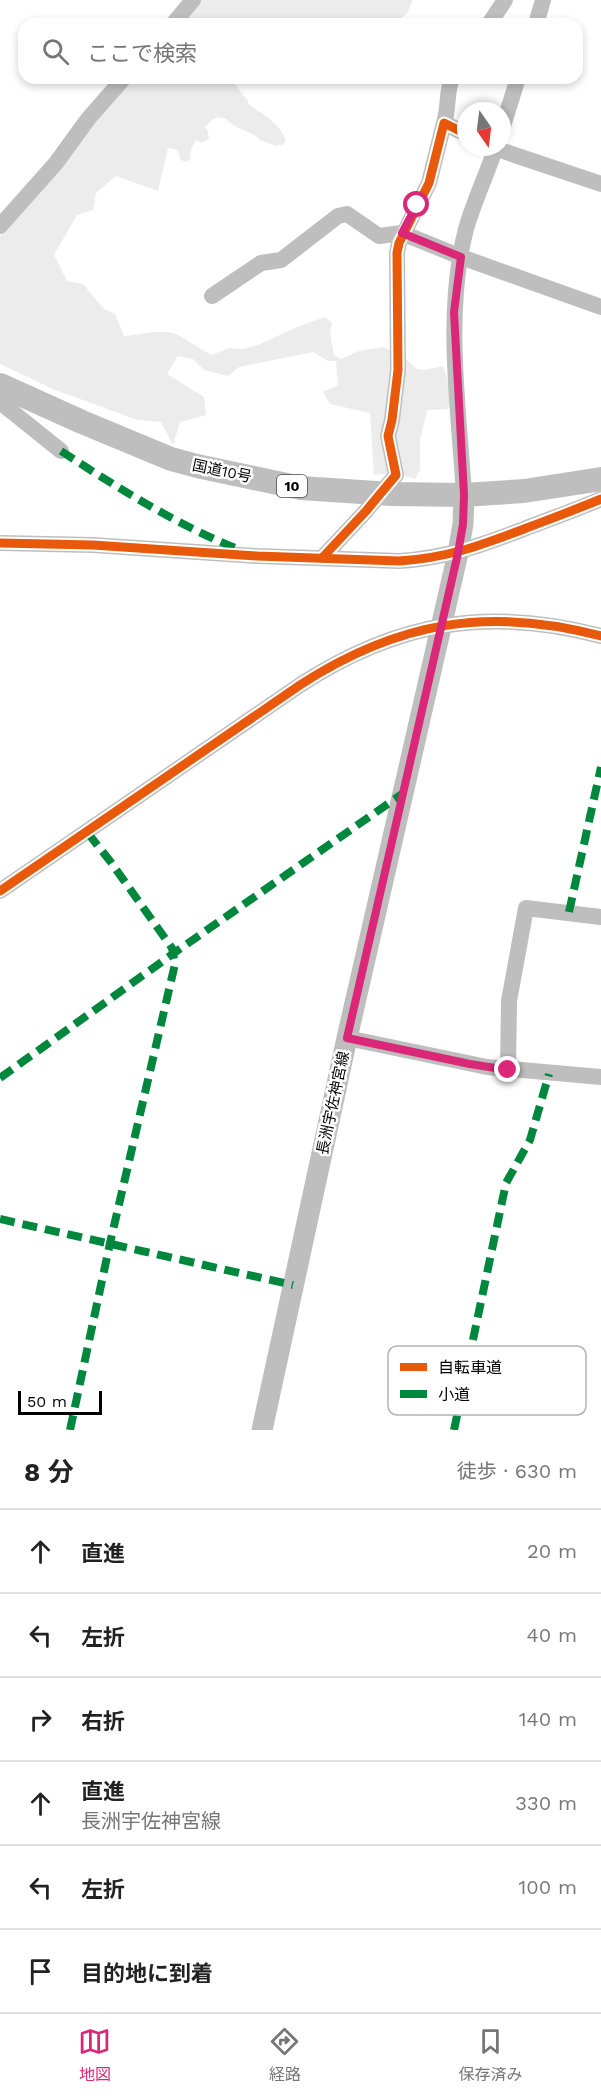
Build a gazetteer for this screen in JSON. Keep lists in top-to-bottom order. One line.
{"streets":{"highway":["国道10号","10"],"main road":["長洲宇佐神宮線"]},"crossings":[["国道10号","長洲宇佐神宮線"]],"legend":["自転車道","小道"],"scale_bar":"50 m","north":"bottom","page":{"search":"ここで検索","scale":"50 m","heading":["8 分","徒歩 · 630 m"],"list":[["直進","20 m"],["左折","40 m"],["右折","140 m"],["直進","長洲宇佐神宮線","330 m"],["左折","100 m"],"目的地に到着"],"nav":["地図","経路","保存済み"]}}
